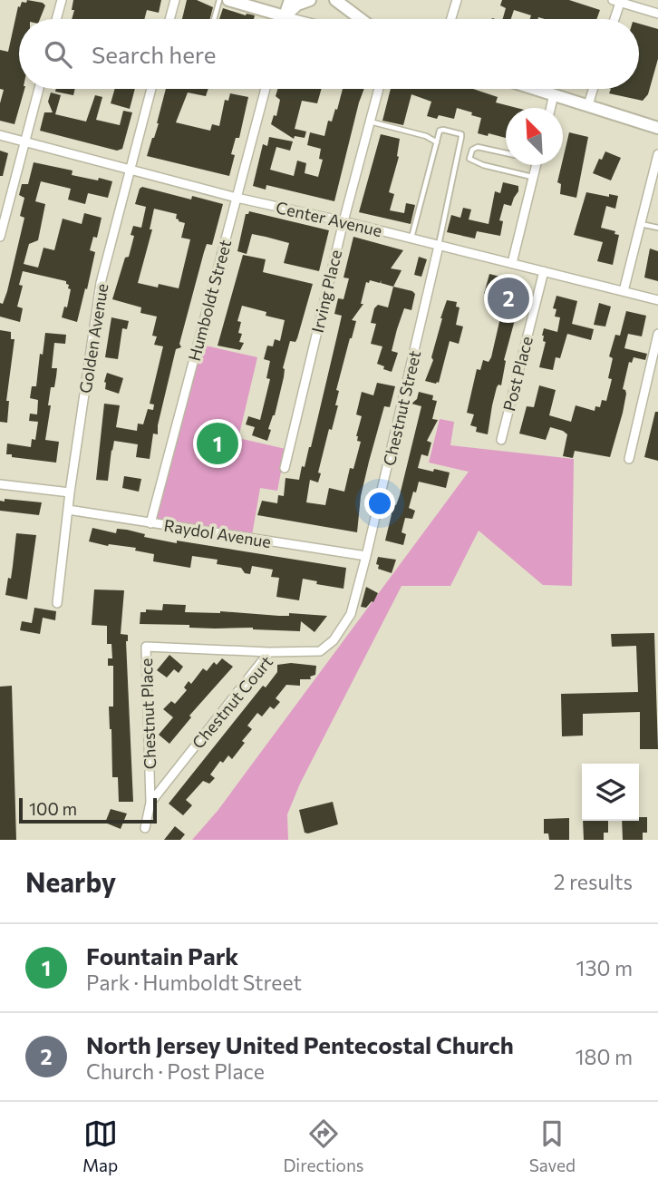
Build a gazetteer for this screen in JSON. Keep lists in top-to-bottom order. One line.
{"streets":{"street":["Center Avenue","Irving Place","Humboldt Street","Golden Avenue","Post Place","Chestnut Street","Raydol Avenue","Chestnut Court","Chestnut Place"]},"crossings":[["Center Avenue","Irving Place"],["Center Avenue","Humboldt Street"],["Center Avenue","Golden Avenue"],["Center Avenue","Post Place"],["Center Avenue","Chestnut Street"],["Humboldt Street","Raydol Avenue"],["Golden Avenue","Raydol Avenue"],["Chestnut Street","Raydol Avenue"],["Chestnut Street","Chestnut Court"],["Chestnut Court","Chestnut Place"]],"scale_bar":"100 m","north":"top left","page":{"search":"Search here","pins":["2","1"],"scale":"100 m","heading":["Nearby","2 results"],"list":[{"mark":"1","name":"Fountain Park","note":"Park · Humboldt Street","value":"130 m"},{"mark":"2","name":"North Jersey United Pentecostal Church","note":"Church · Post Place","value":"180 m"}],"nav":["Map","Directions","Saved"]}}
